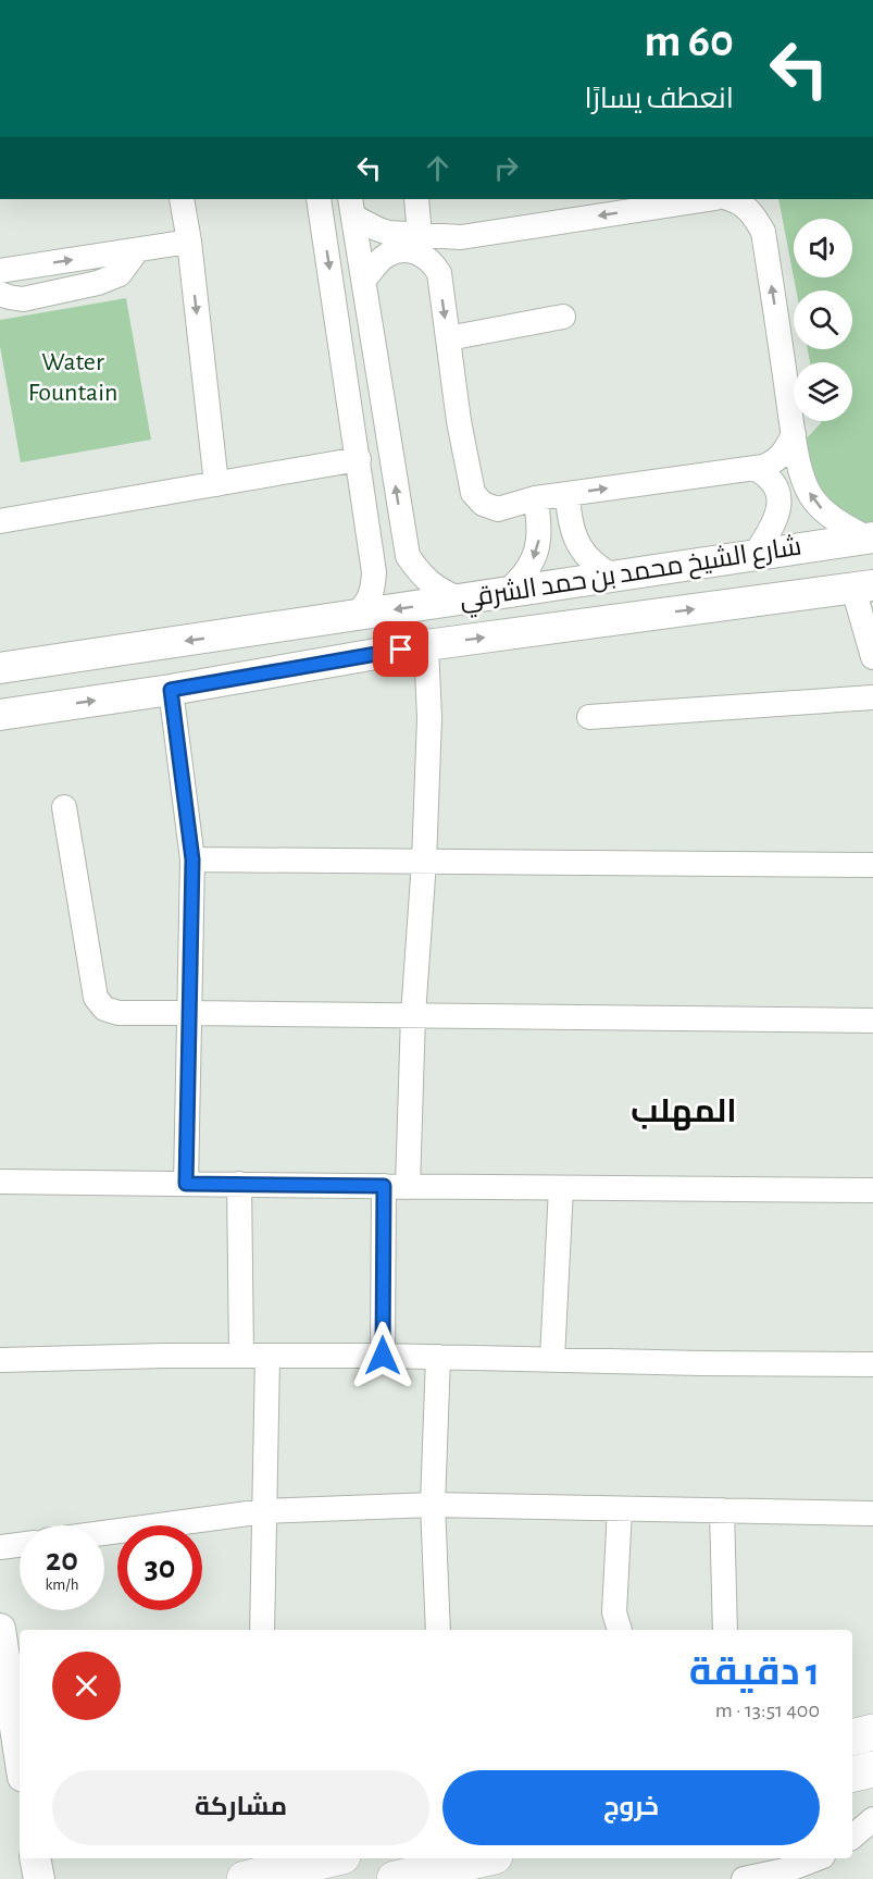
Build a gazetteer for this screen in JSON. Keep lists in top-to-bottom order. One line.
{"streets":{"main road":["شارع الشيخ محمد بن حمد الشرقي"]},"districts":["المهلب"],"parks":["Water Fountain"],"page":{"turn":["60 m","انعطف يسارًا"],"speed":"20 km/h","limit":"30","heading":["1 دقيقة","400 m · 13:51"],"buttons":["خروج","مشاركة"]}}
